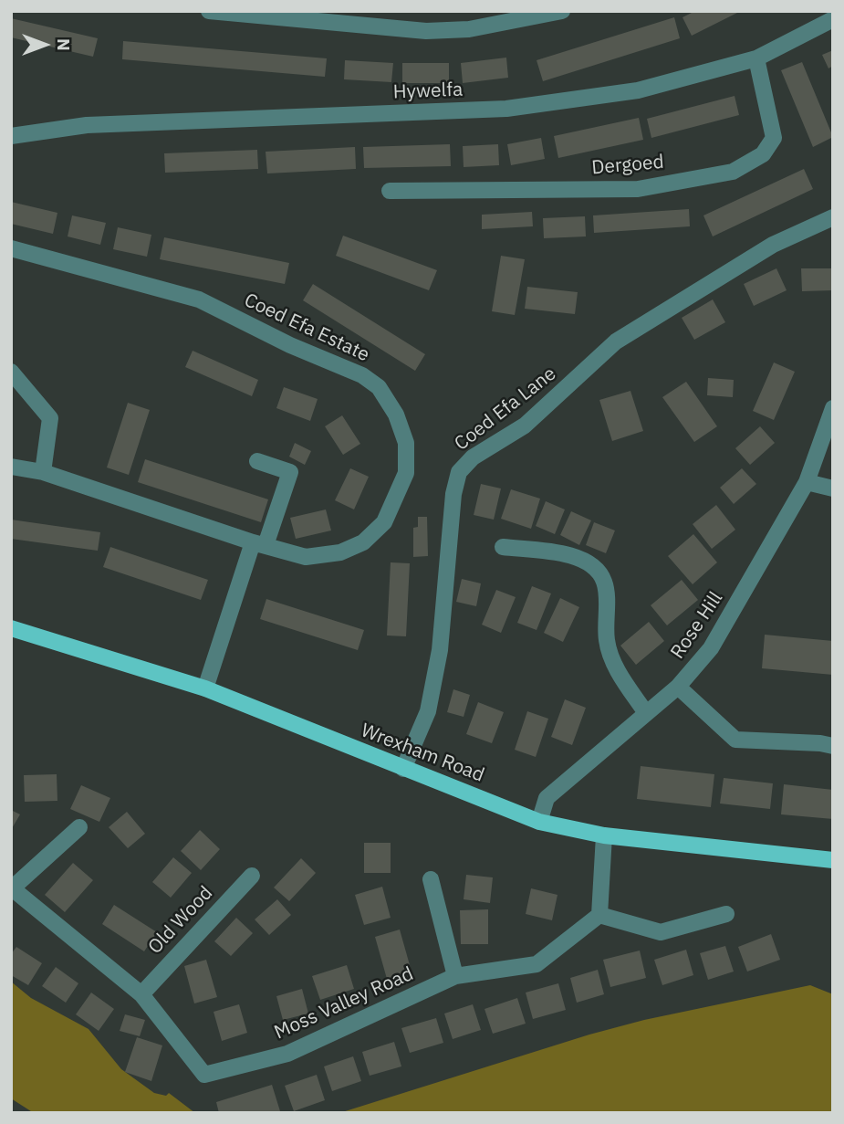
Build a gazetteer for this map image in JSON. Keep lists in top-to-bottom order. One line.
{"streets":{"main road":["Wrexham Road"],"street":["Hywelfa","Dergoed","Coed Efa Estate","Coed Efa Lane","Rose Hill","Old Wood","Moss Valley Road"]},"crossings":[["Hywelfa","Dergoed"],["Coed Efa Lane","Wrexham Road"],["Rose Hill","Wrexham Road"],["Old Wood","Moss Valley Road"]],"north":"right"}
